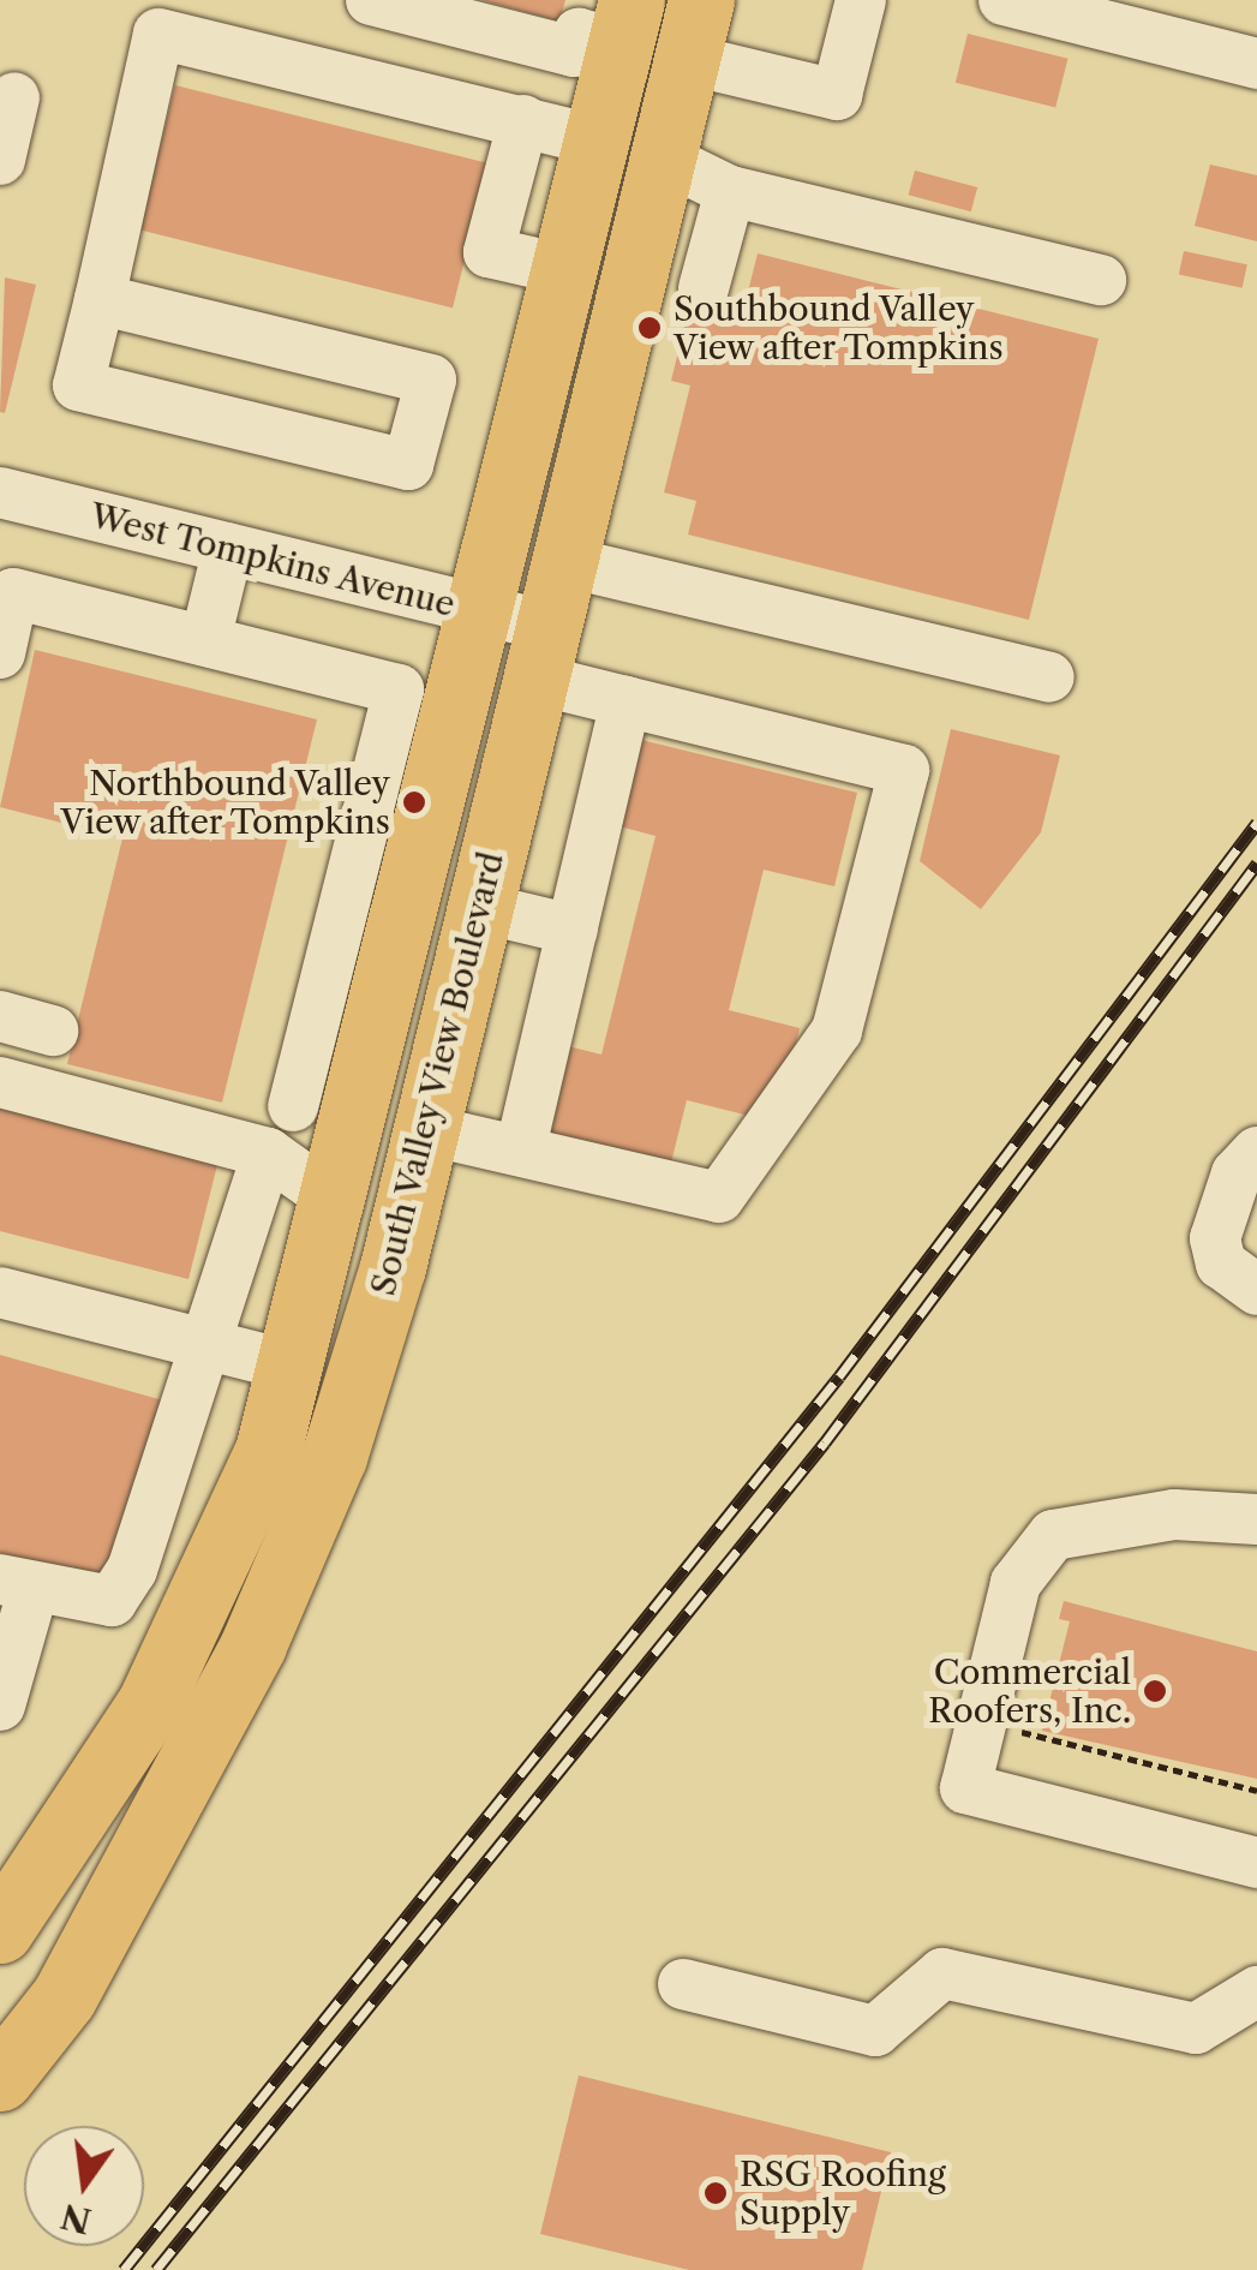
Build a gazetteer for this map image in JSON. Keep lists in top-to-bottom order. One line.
{"streets":{"main road":["South Valley View Boulevard"],"street":["West Tompkins Avenue"]},"crossings":[["West Tompkins Avenue","South Valley View Boulevard"]],"places":["Southbound Valley View after Tompkins","Northbound Valley View after Tompkins","Commercial Roofers, Inc.","RSG Roofing Supply"],"north":"bottom"}
